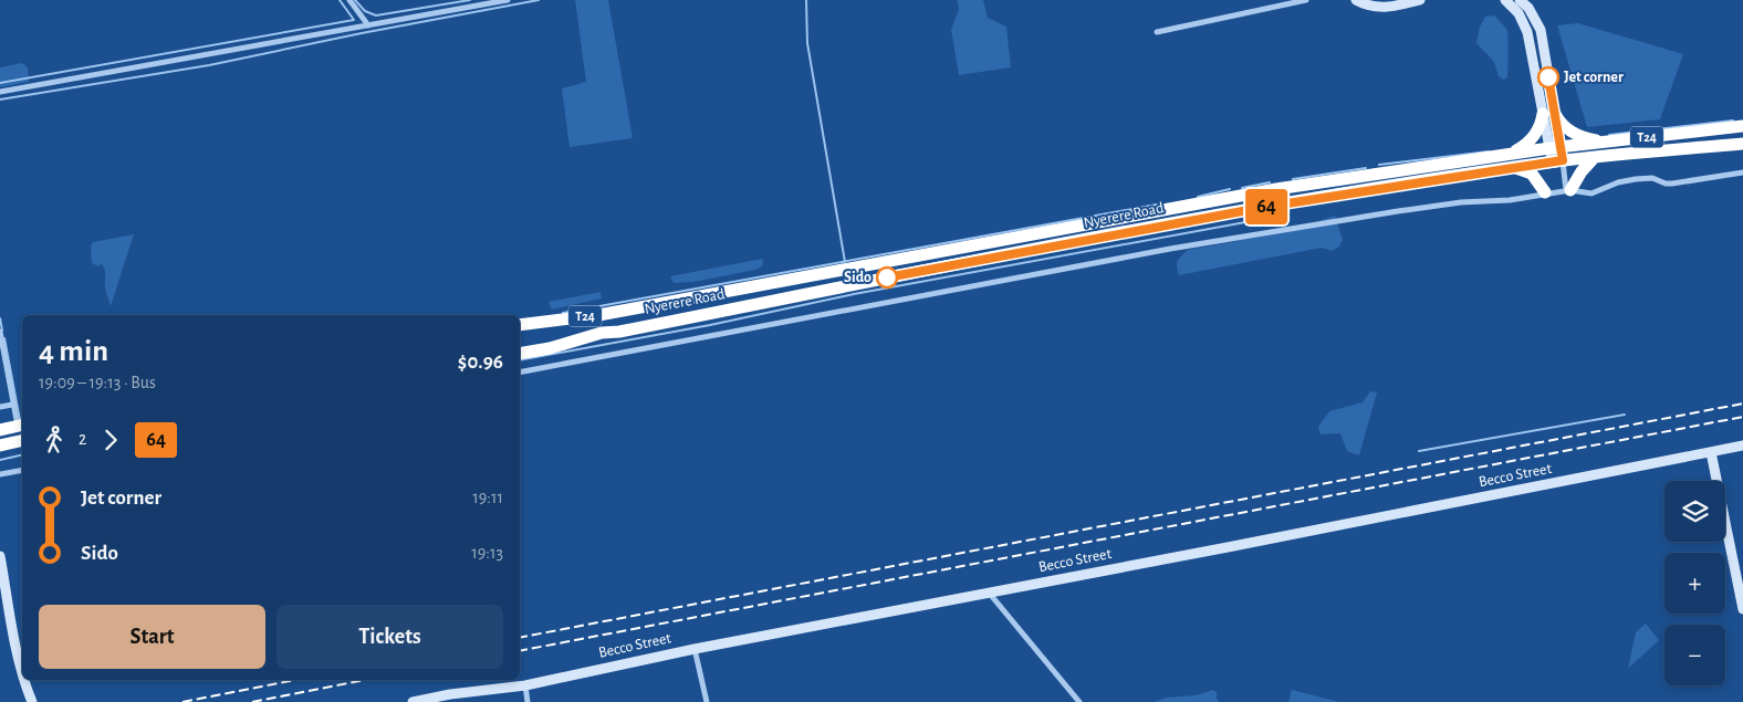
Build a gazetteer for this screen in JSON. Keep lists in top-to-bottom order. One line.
{"streets":{"highway":["T24","Nyerere Road"],"street":["Becco Street"]},"places":["Jet corner","Sido"],"lines":["bus line 64"],"page":{"on_map":"64","heading":["4 min","19:09 – 19:13 · Bus","$0.96"],"legs":["2","64"],"list":[{"name":"Jet corner","value":"19:11"},{"name":"Sido","value":"19:13"}],"map_buttons":["+","−"],"buttons":["Start","Tickets"]}}
